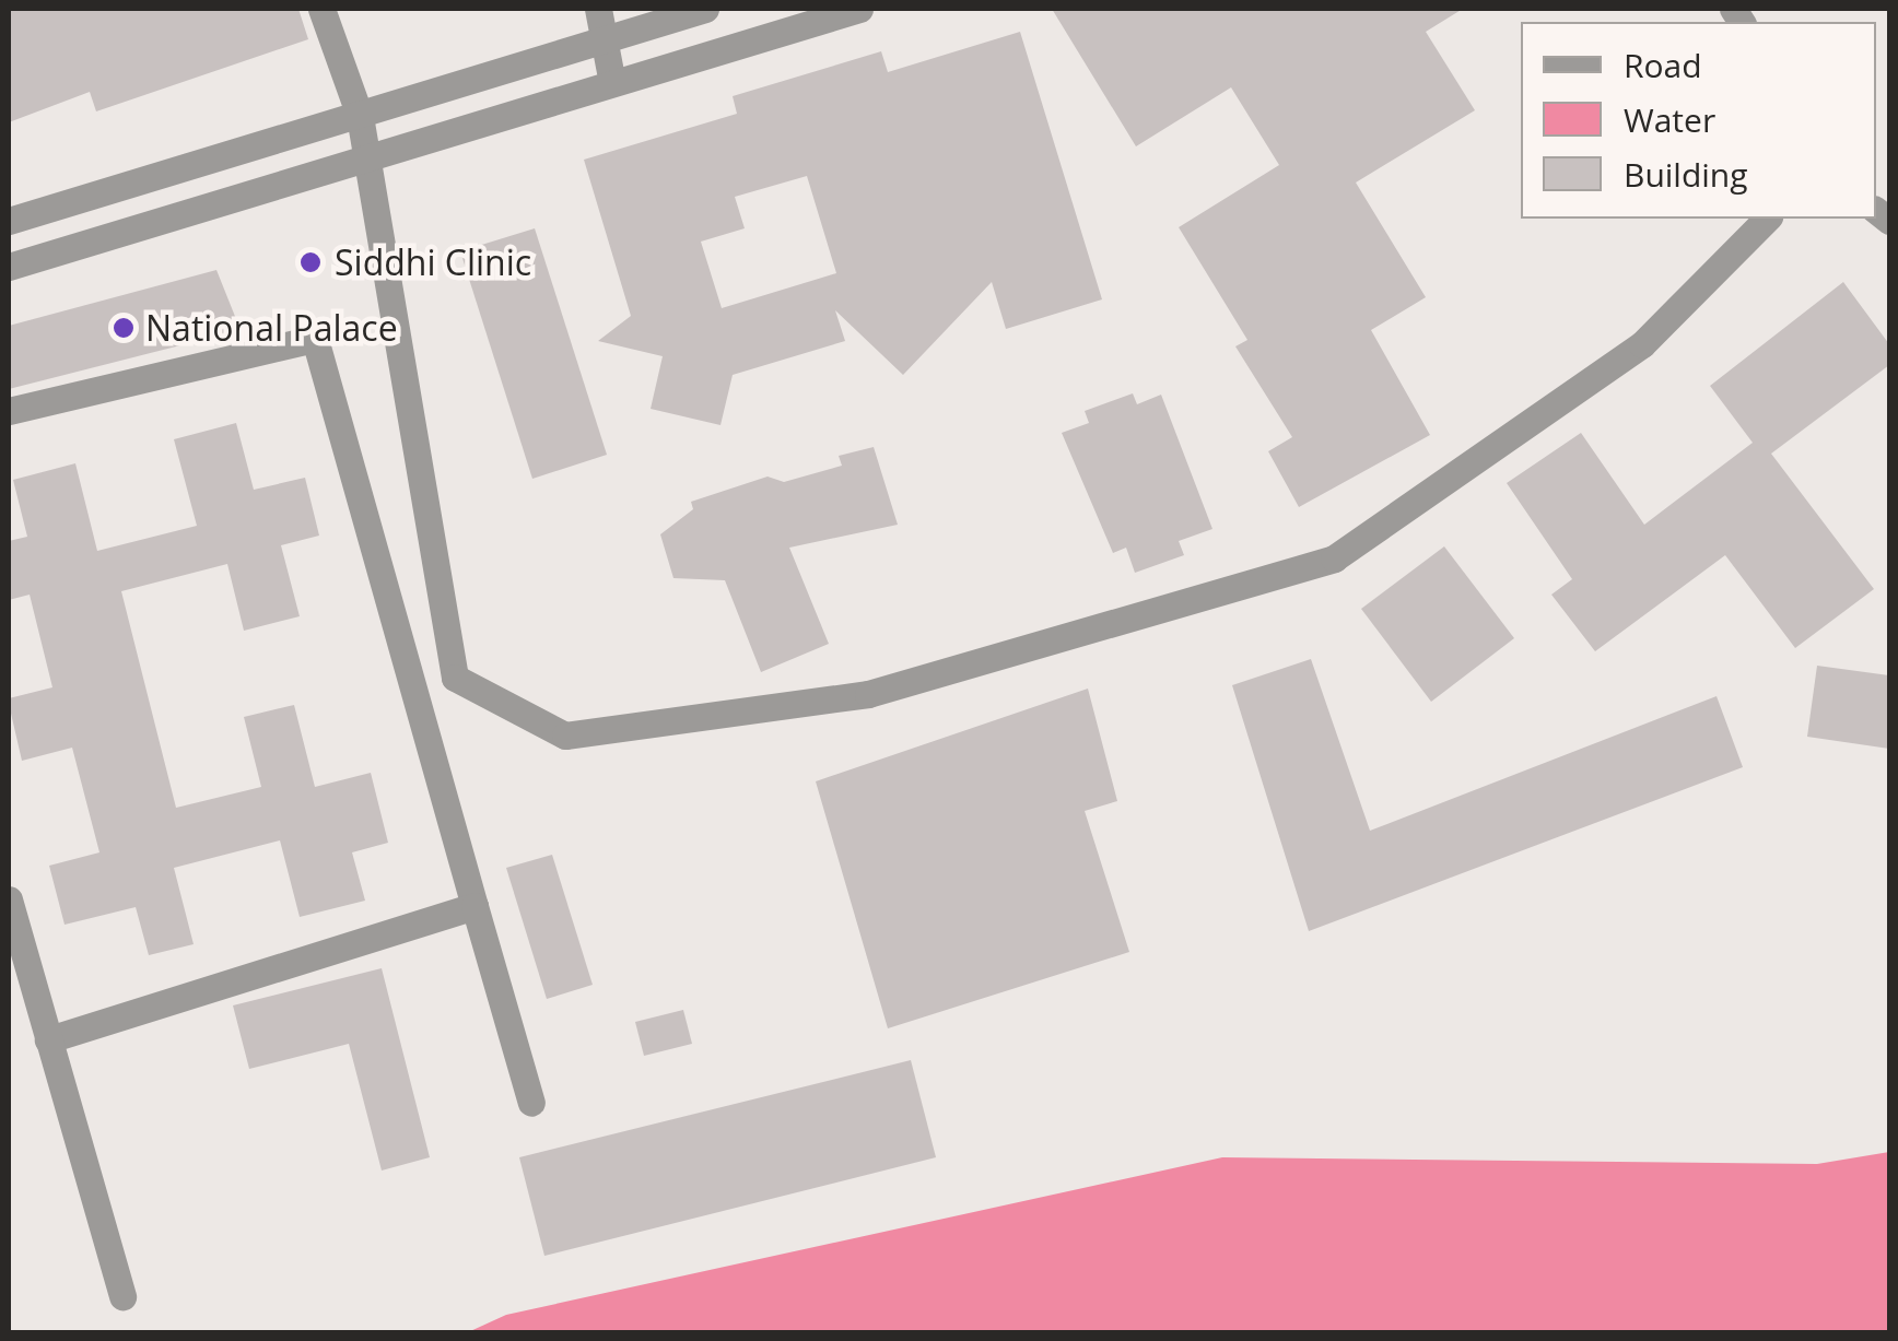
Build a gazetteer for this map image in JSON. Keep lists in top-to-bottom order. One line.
{"places":["Siddhi Clinic","National Palace"],"legend":["Road","Water","Building"]}
